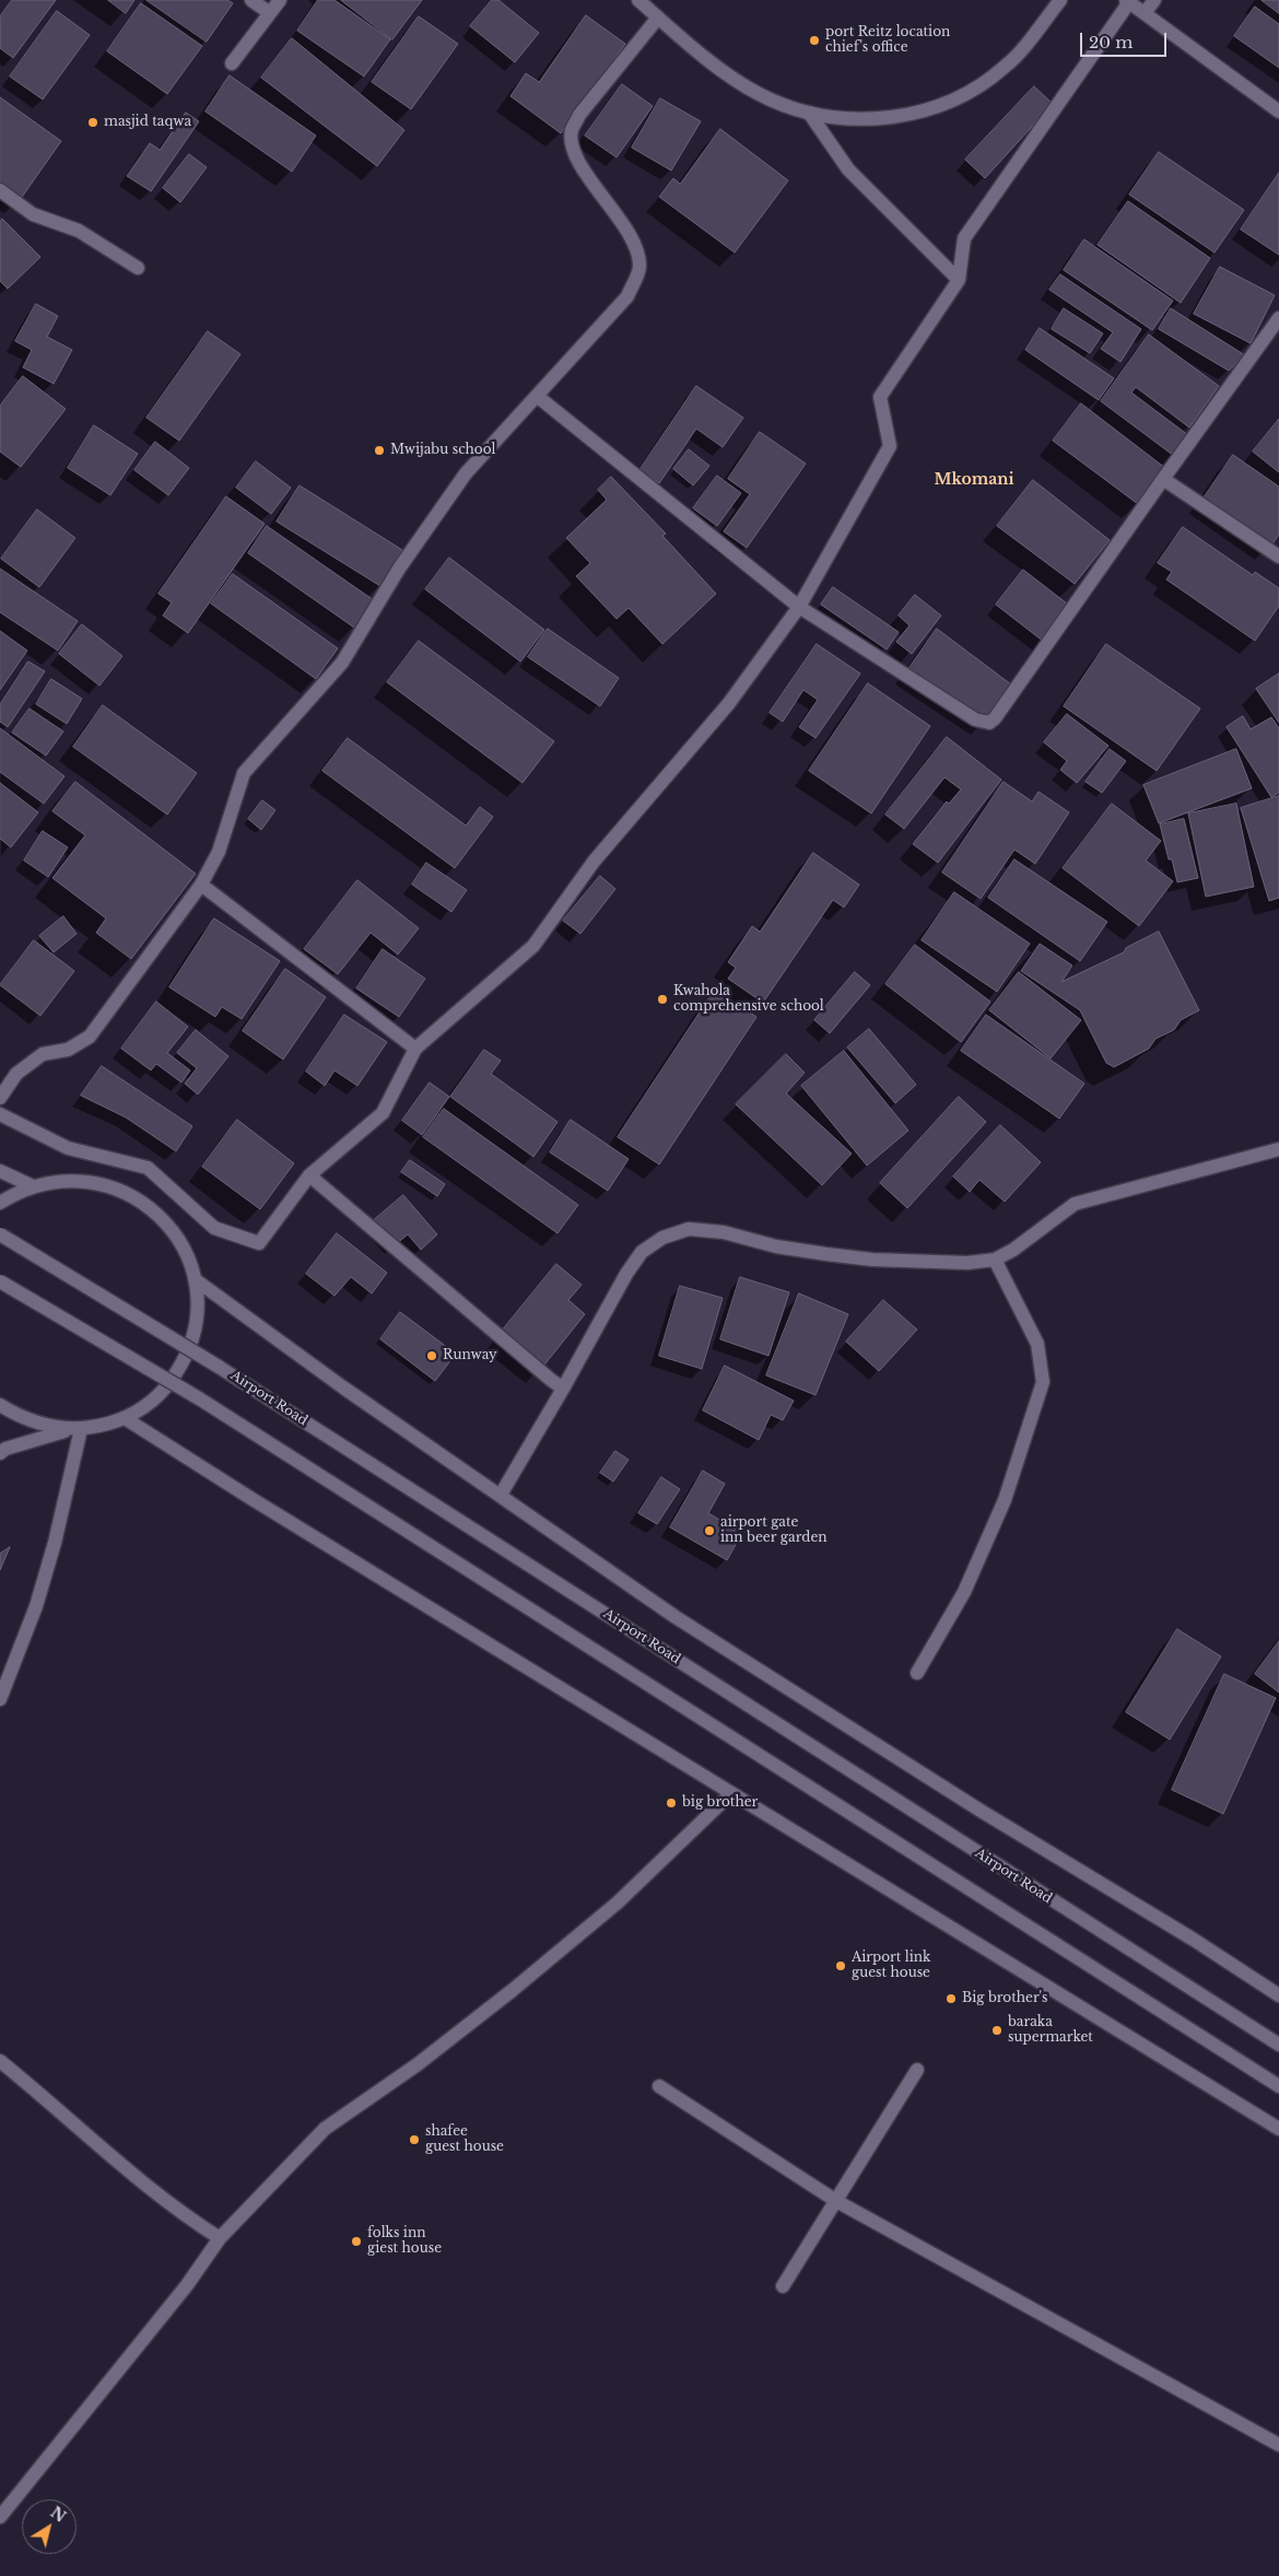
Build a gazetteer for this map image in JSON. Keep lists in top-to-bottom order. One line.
{"streets":{"street":["Airport Road"]},"districts":["Mkomani"],"places":["port Reitz location chief's office","masjid taqwa","Mwijabu school","Kwahola comprehensive school","Runway","airport gate inn beer garden","big brother","Airport link guest house","Big brother's","baraka supermarket","shafee guest house","folks inn giest house"],"scale_bar":"20 m","north":"top right"}
